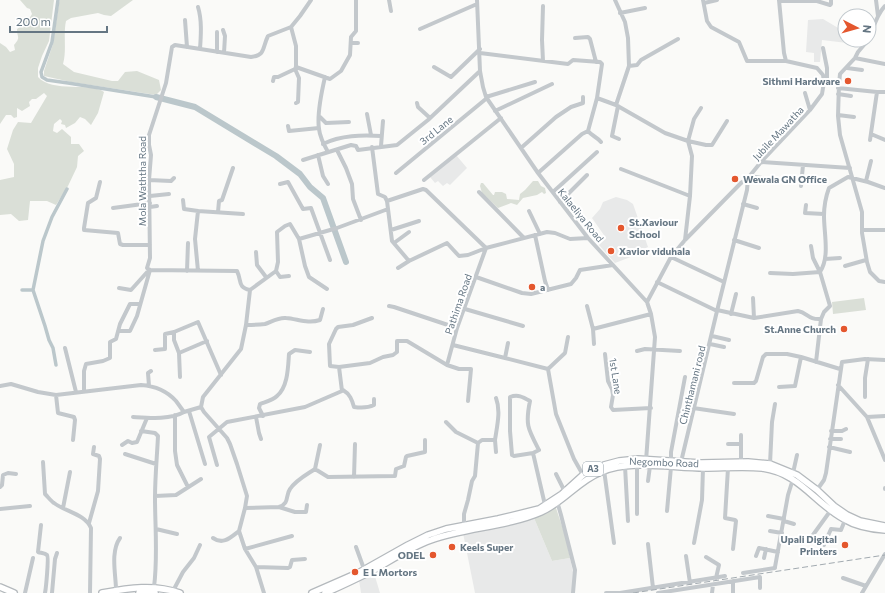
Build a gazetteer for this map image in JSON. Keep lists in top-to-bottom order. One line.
{"streets":{"highway":["Negombo Road","A3"],"street":["3rd Lane","Jubile Mawatha","Mola Waththa Road","Kalaeliya Road","Pathima Road","1st Lane","Chinthamani road"]},"crossings":[["3rd Lane","Kalaeliya Road"],["Jubile Mawatha","Kalaeliya Road"],["Jubile Mawatha","Chinthamani road"],["Kalaeliya Road","1st Lane"],["Kalaeliya Road","Negombo Road"],["Chinthamani road","Negombo Road"]],"places":["Sithmi Hardware","Wewala GN Office","St.Xaviour School","Xavior viduhala","a","St.Anne Church","Upali Digital Printers","Keels Super","ODEL","E L Mortors"],"scale_bar":"200 m","north":"right"}
